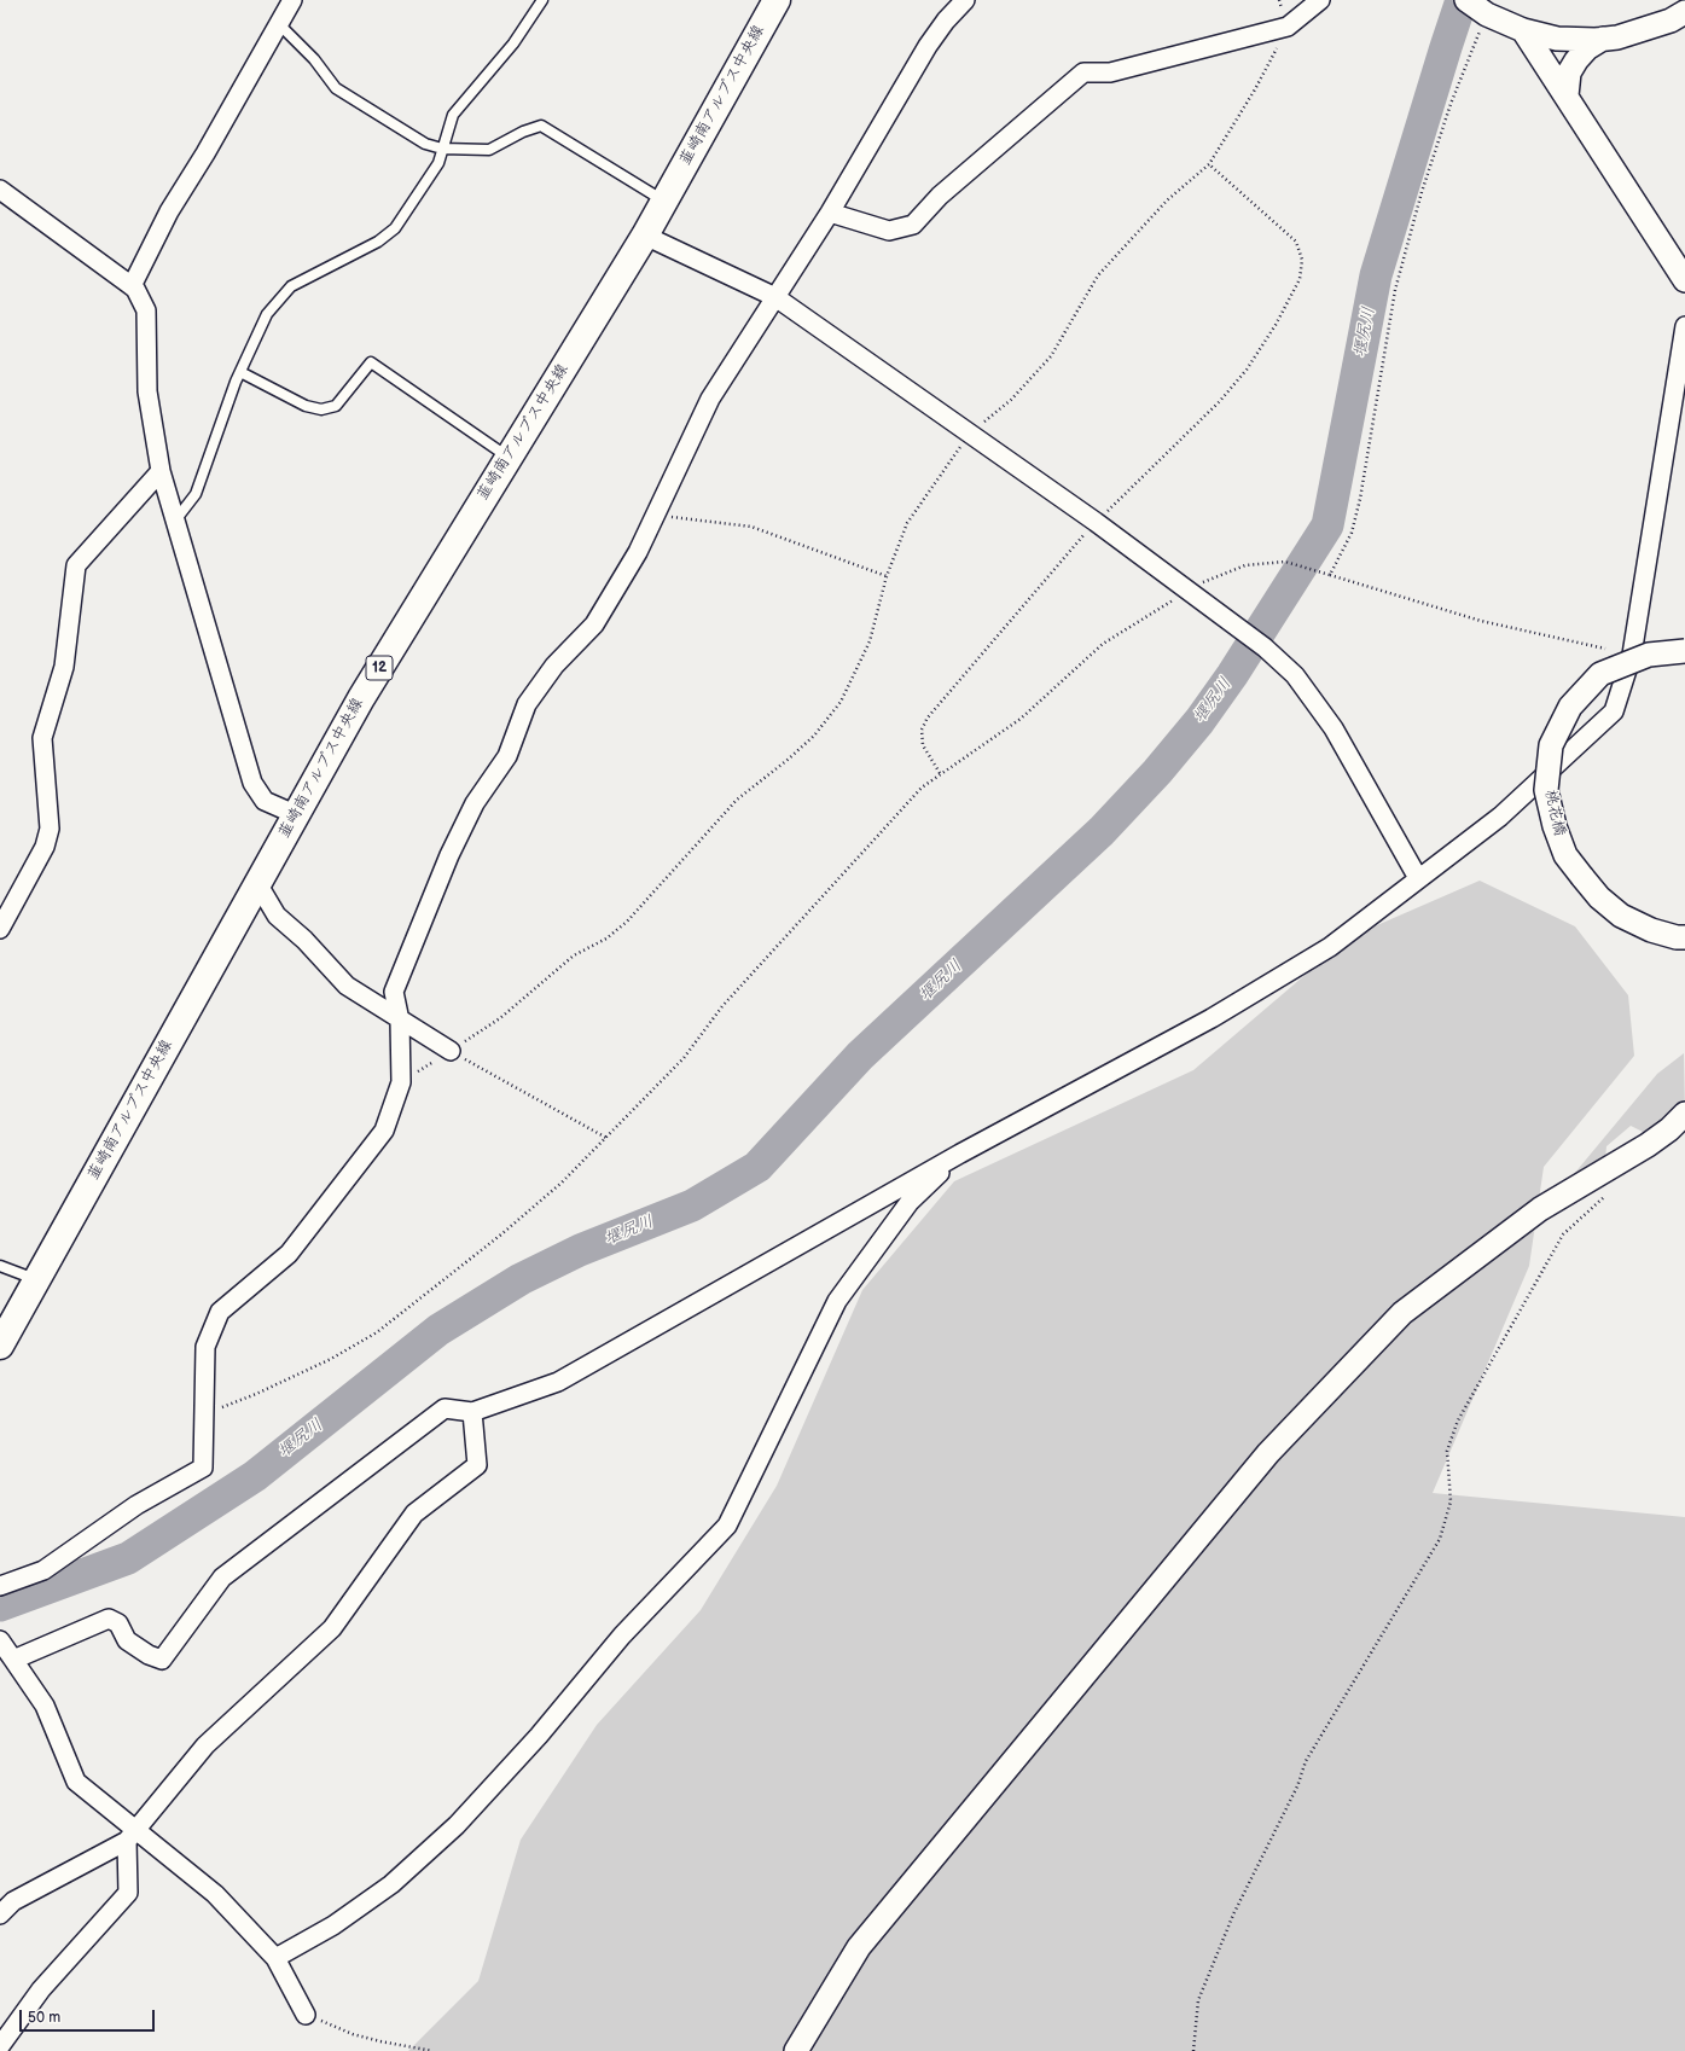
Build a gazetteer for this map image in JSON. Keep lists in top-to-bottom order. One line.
{"streets":{"main road":["韮崎南アルプス中央線","12"],"street":["桃花橋"]},"water":["堰尻川"],"scale_bar":"50 m"}
